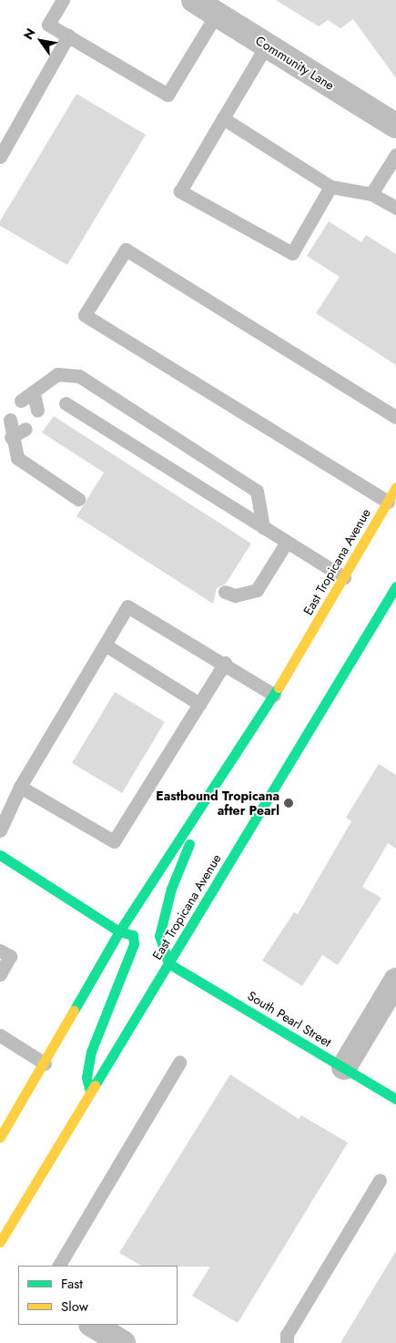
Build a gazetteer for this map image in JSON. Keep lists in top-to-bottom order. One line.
{"streets":{"main road":["East Tropicana Avenue","South Pearl Street"],"street":["Community Lane"]},"crossings":[["East Tropicana Avenue","South Pearl Street"]],"places":["Eastbound Tropicana after Pearl"],"legend":["Fast","Slow"],"north":"top left"}
